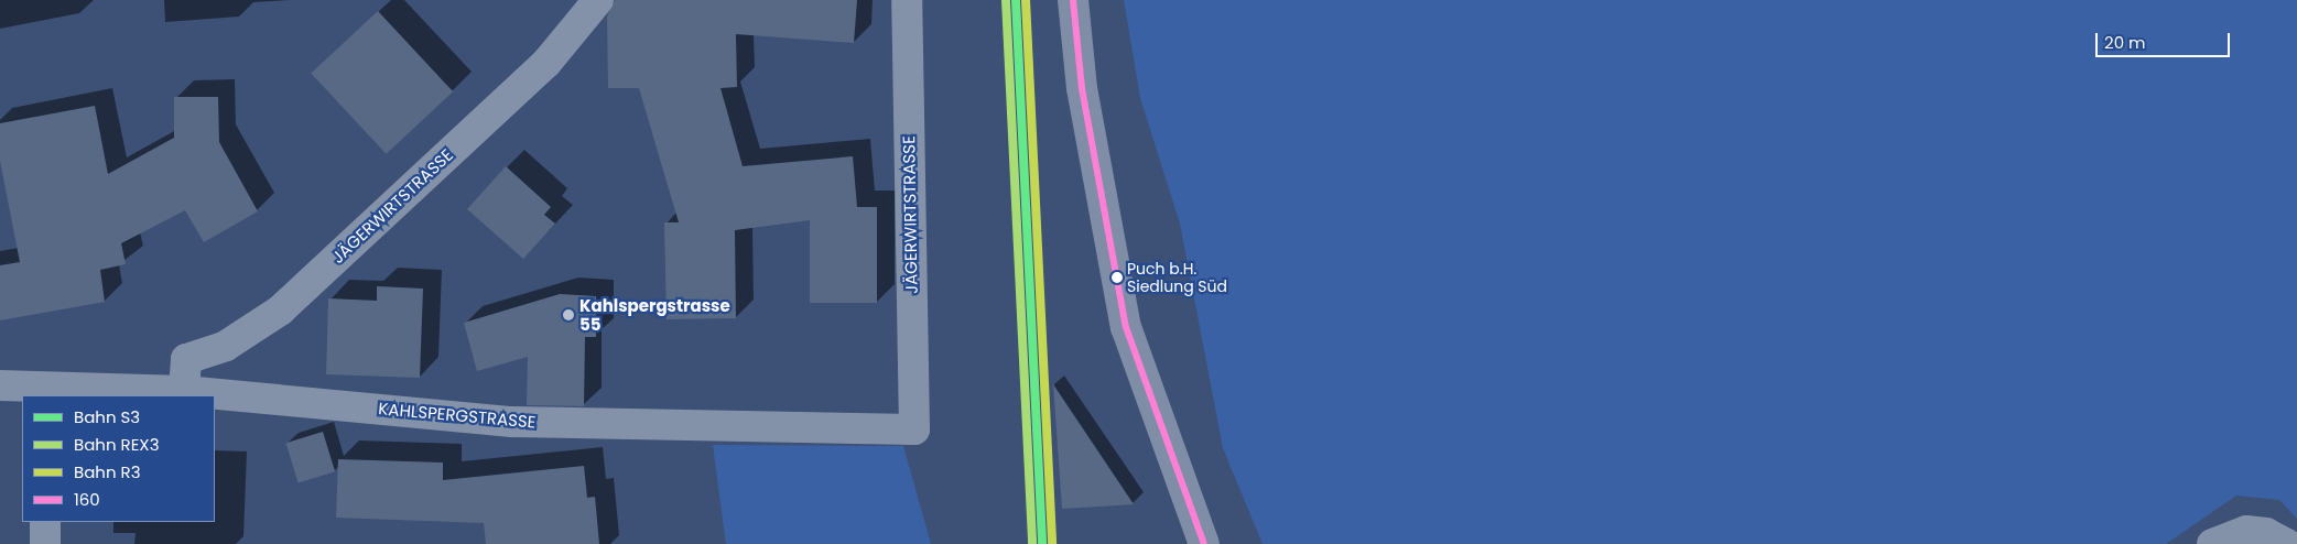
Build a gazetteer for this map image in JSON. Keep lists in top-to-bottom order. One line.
{"streets":{"street":["JÄGERWIRTSTRASSE","KAHLSPERGSTRASSE"]},"crossings":[["JÄGERWIRTSTRASSE","KAHLSPERGSTRASSE"]],"places":["Puch b.H. Siedlung Süd","Kahlspergstrasse 55"],"lines":["rail line S3","rail line REX3","rail line R3","transit line 160"],"legend":["Bahn S3","Bahn REX3","Bahn R3","160"],"scale_bar":"20 m"}
